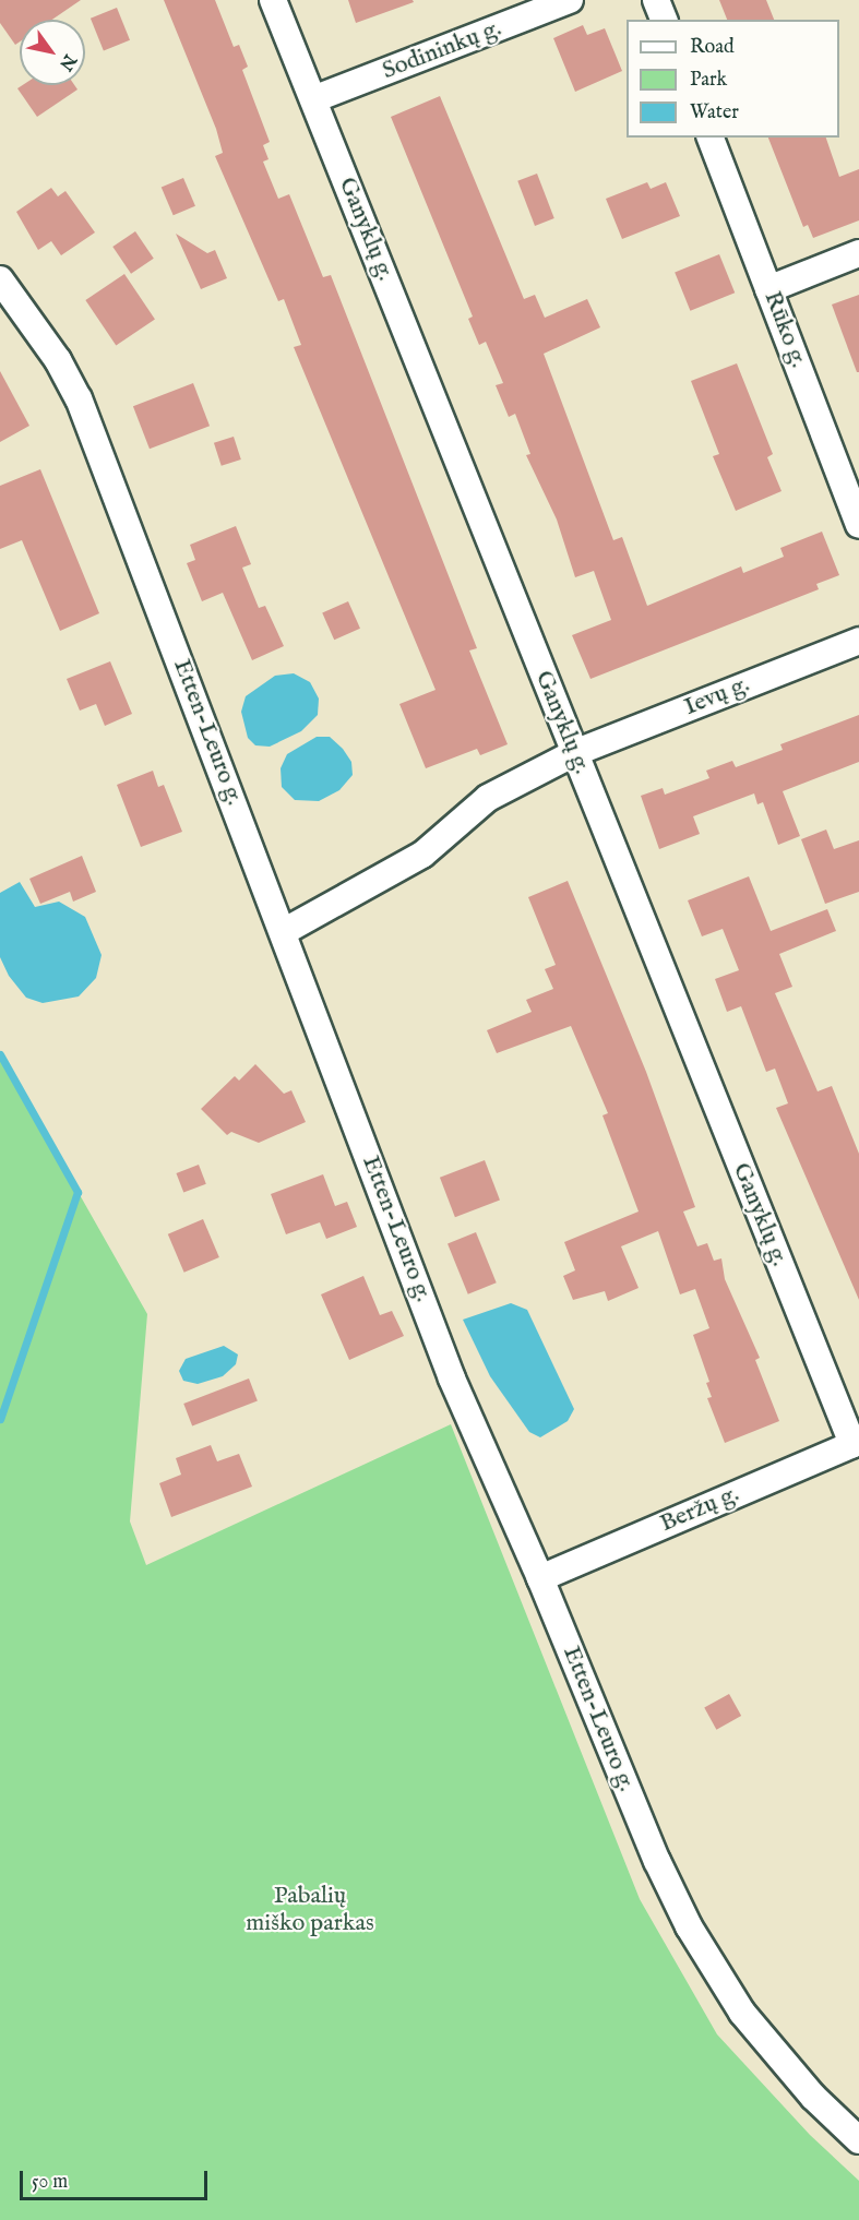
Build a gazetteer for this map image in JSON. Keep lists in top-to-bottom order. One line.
{"streets":{"street":["Sodininkų g.","Ganyklų g.","Rūko g.","Ievų g.","Etten-Leuro g.","Beržų g."]},"crossings":[["Sodininkų g.","Ganyklų g."],["Ganyklų g.","Ievų g."],["Ganyklų g.","Beržų g."],["Ievų g.","Etten-Leuro g."],["Etten-Leuro g.","Beržų g."]],"parks":["Pabalių miško parkas"],"legend":["Road","Park","Water"],"scale_bar":"50 m","north":"bottom right"}
